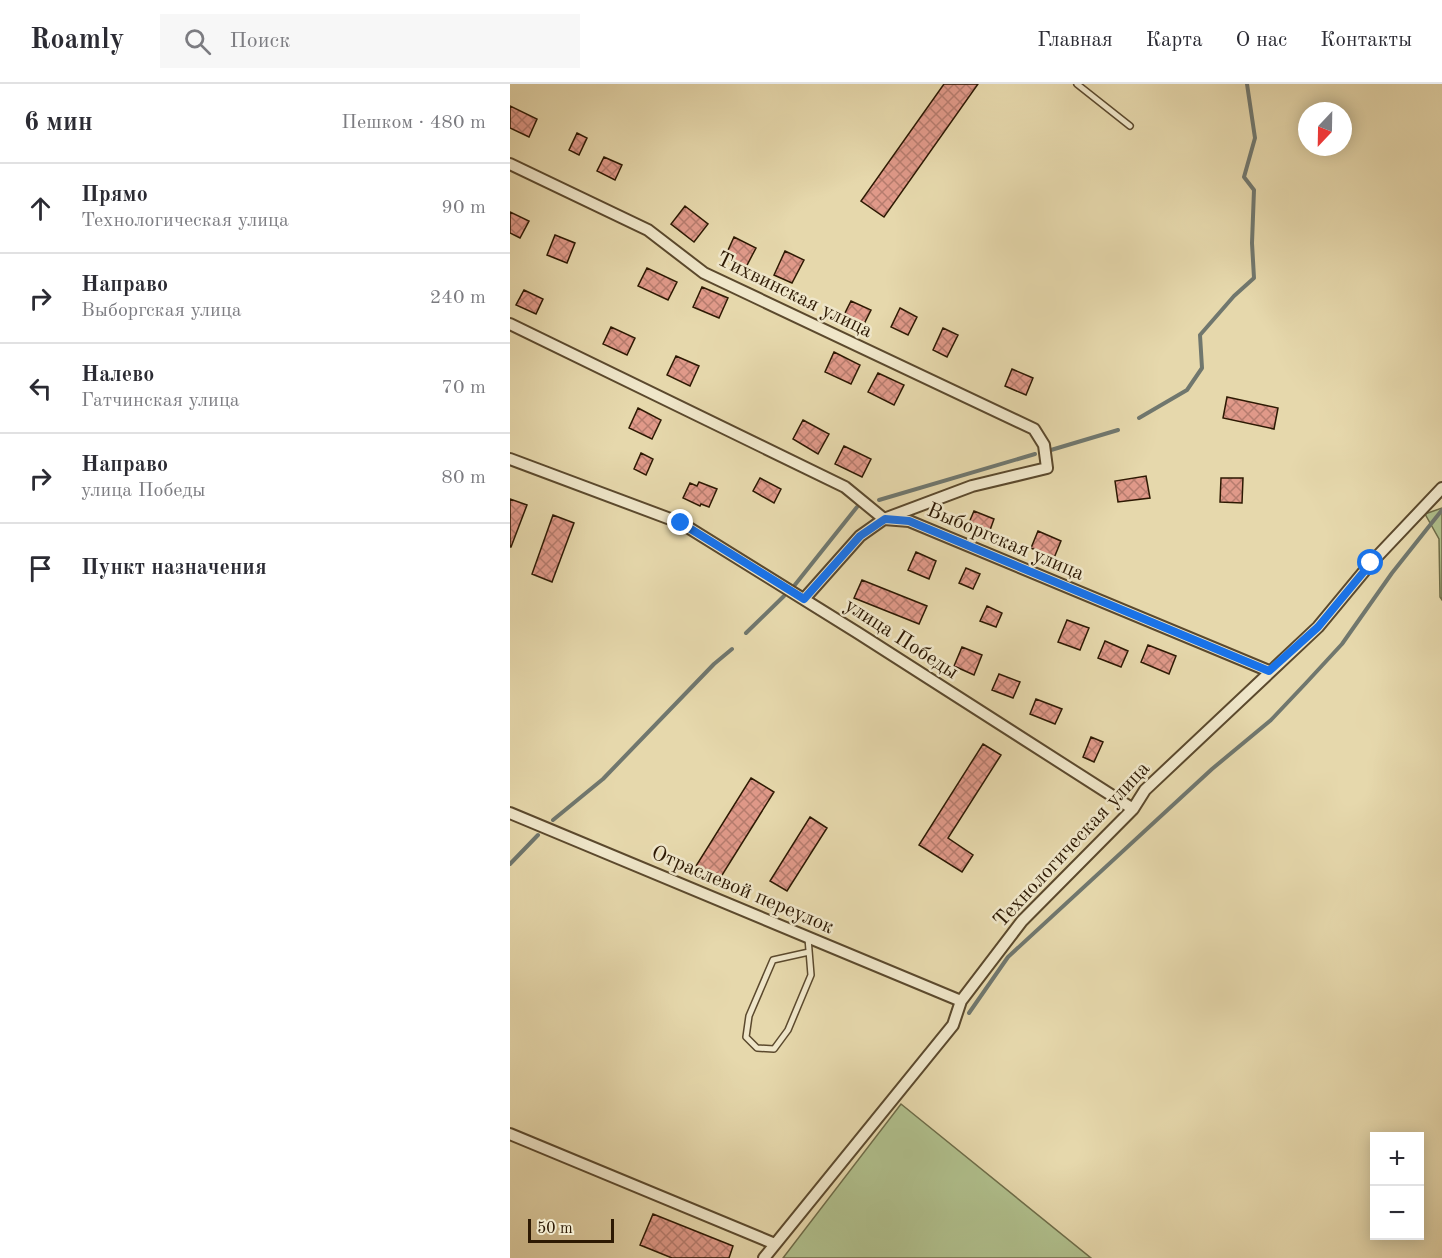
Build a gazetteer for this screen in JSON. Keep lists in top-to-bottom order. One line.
{"streets":{"street":["Тихвинская улица","Выборгская улица","улица Победы","Технологическая улица","Отраслевой переулок"]},"crossings":[["Тихвинская улица","Выборгская улица"],["Выборгская улица","Технологическая улица"],["улица Победы","Технологическая улица"],["Технологическая улица","Отраслевой переулок"]],"scale_bar":"50 m","north":"bottom","page":{"header":"Roamly","search":"Поиск","nav":["Главная","Карта","О нас","Контакты"],"heading":["6 мин","Пешком · 480 m"],"list":[["Прямо","Технологическая улица","90 m"],["Направо","Выборгская улица","240 m"],["Налево","Гатчинская улица","70 m"],["Направо","улица Победы","80 m"],"Пункт назначения"],"map_buttons":["+","−"],"scale":"50 m"}}
